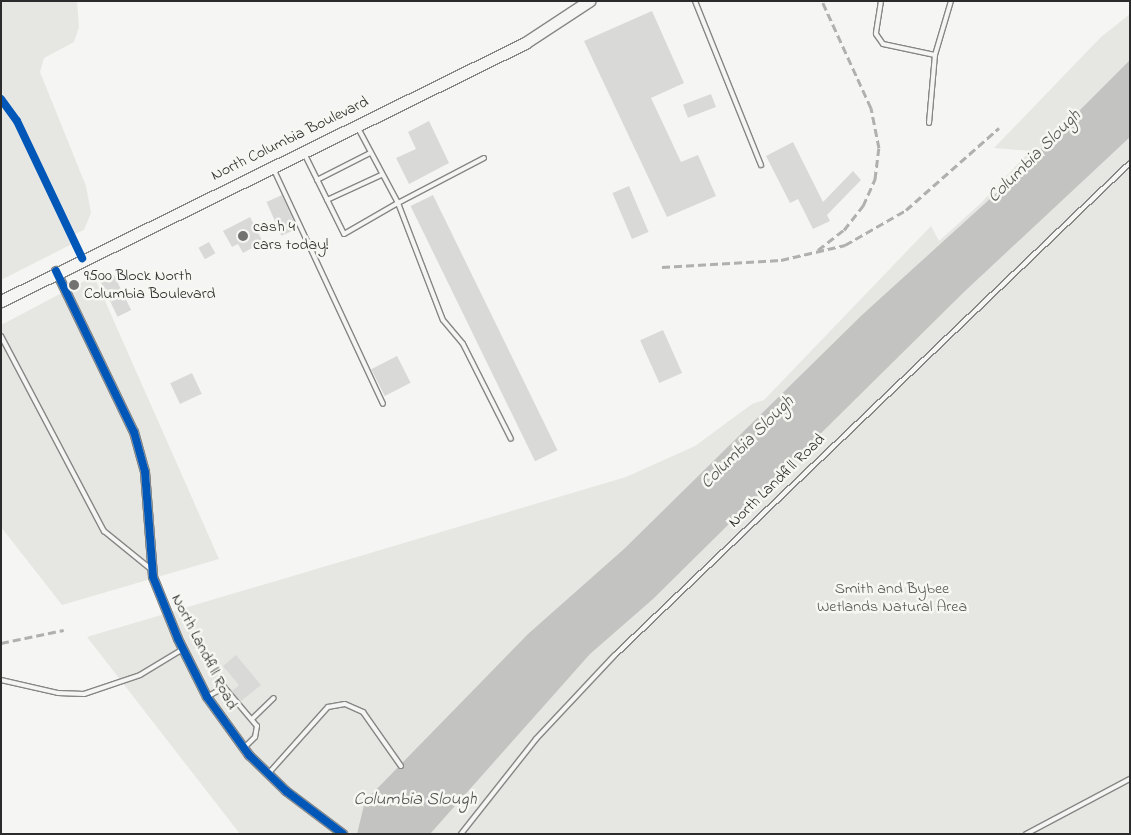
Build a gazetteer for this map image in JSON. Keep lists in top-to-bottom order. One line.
{"streets":{"main road":["North Columbia Boulevard"],"street":["North Landfill Road"]},"crossings":[["North Columbia Boulevard","North Landfill Road"]],"water":["Columbia Slough"],"parks":["Smith and Bybee Wetlands Natural Area"],"places":["cash 4 cars today!","9500 Block North Columbia Boulevard"]}
